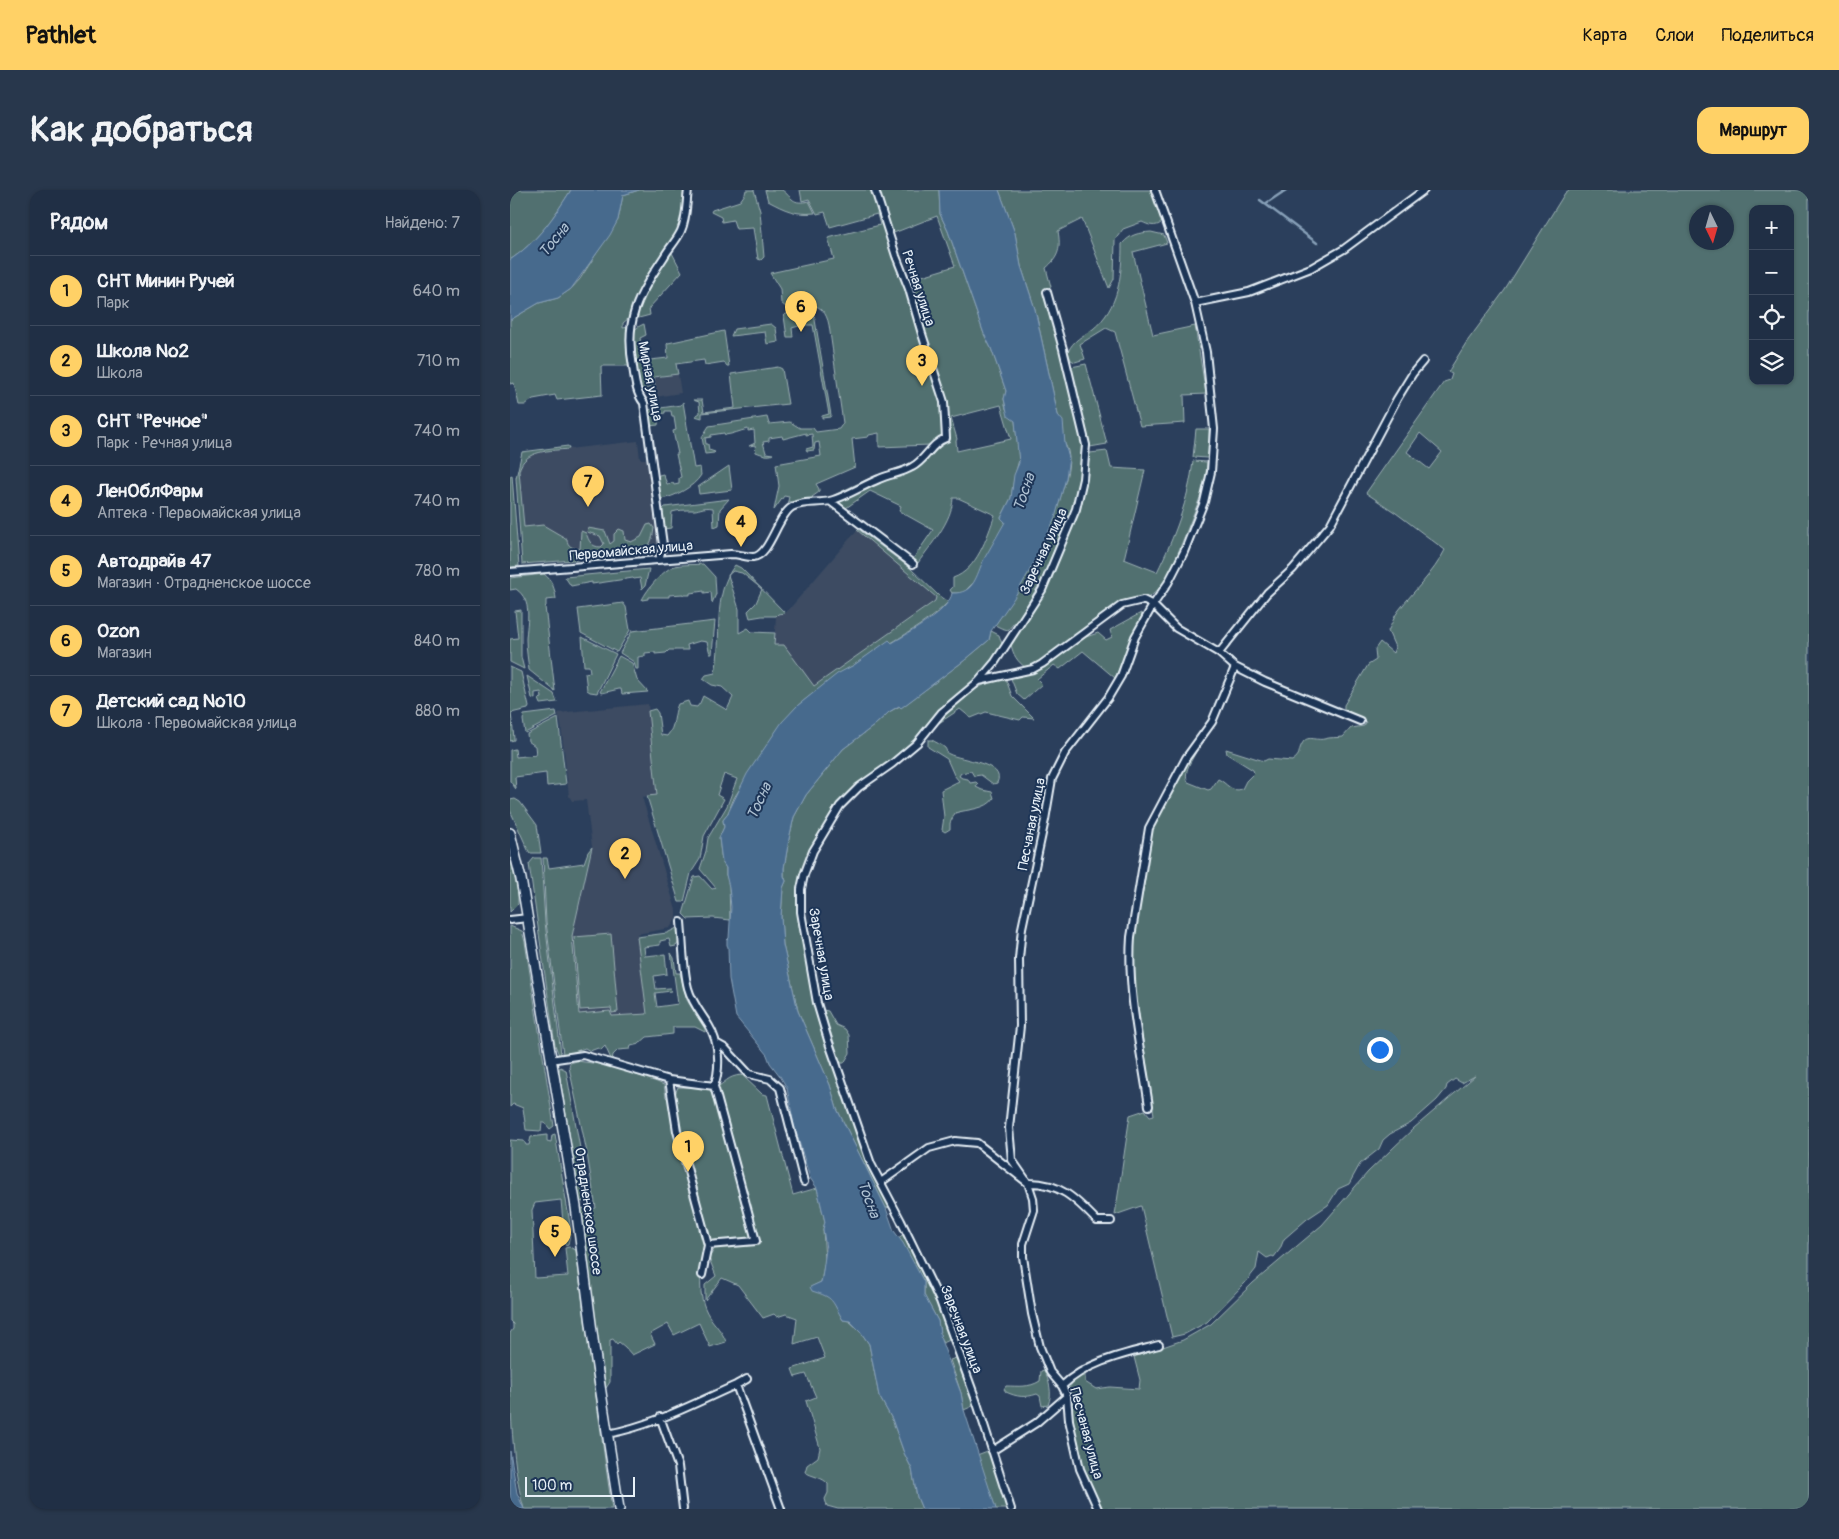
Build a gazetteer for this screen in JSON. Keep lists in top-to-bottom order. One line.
{"streets":{"main road":["Отрадненское шоссе"],"street":["Речная улица","Мирная улица","Первомайская улица","Заречная улица","Песчаная улица"]},"crossings":[["Речная улица","Первомайская улица"],["Мирная улица","Первомайская улица"]],"water":["Тосна"],"scale_bar":"100 m","north":"bottom","page":{"header":"Pathlet","nav":["Карта","Слои","Поделиться"],"buttons":"Маршрут","title":"Как добраться","heading":["Рядом","Найдено: 7"],"map_buttons":["+","−"],"list":[{"mark":"1","name":"СНТ Минин Ручей","note":"Парк","value":"640 m"},{"mark":"2","name":"Школа №2","note":"Школа","value":"710 m"},{"mark":"3","name":"СНТ \"Речное\"","note":"Парк · Речная улица","value":"740 m"},{"mark":"4","name":"ЛенОблФарм","note":"Аптека · Первомайская улица","value":"740 m"},{"mark":"5","name":"Автодрайв 47","note":"Магазин · Отрадненское шоссе","value":"780 m"},{"mark":"6","name":"Ozon","note":"Магазин","value":"840 m"},{"mark":"7","name":"Детский сад №10","note":"Школа · Первомайская улица","value":"880 m"}],"pins":["6","3","7","4","2","1","5"],"scale":"100 m"}}
